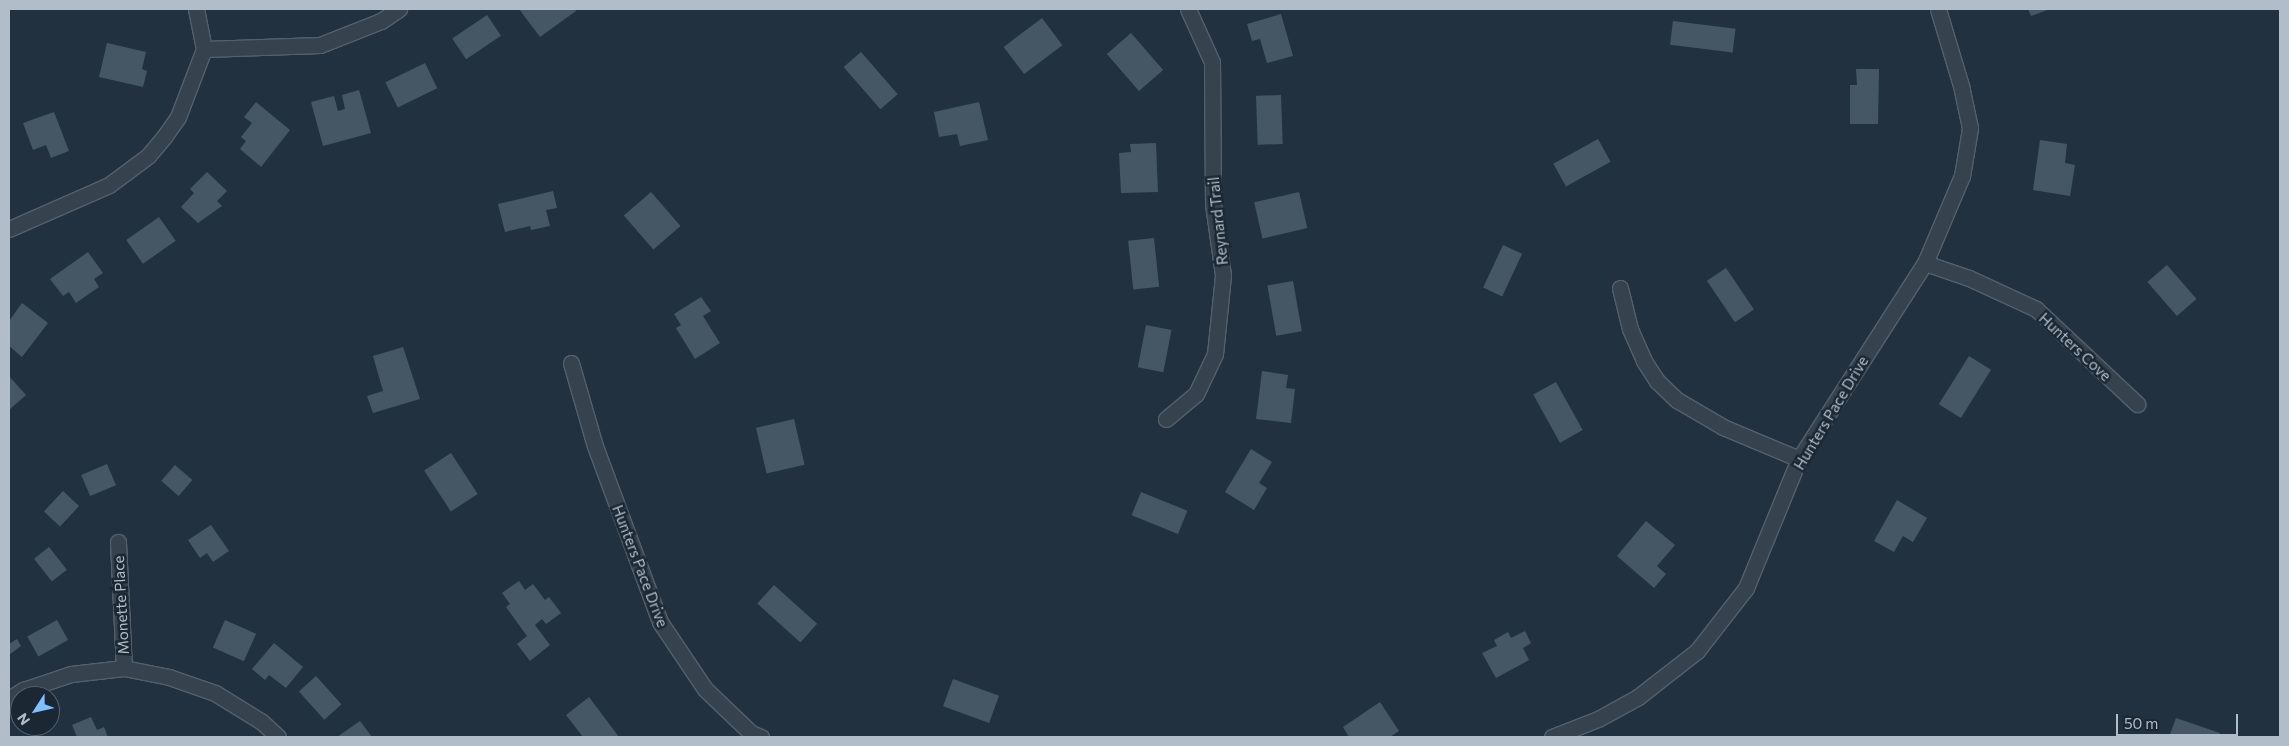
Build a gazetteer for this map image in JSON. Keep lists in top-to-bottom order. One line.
{"streets":{"street":["Reynard Trail","Hunters Cove","Hunters Pace Drive","Monette Place"]},"crossings":[["Hunters Cove","Hunters Pace Drive"]],"scale_bar":"50 m","north":"bottom left"}
